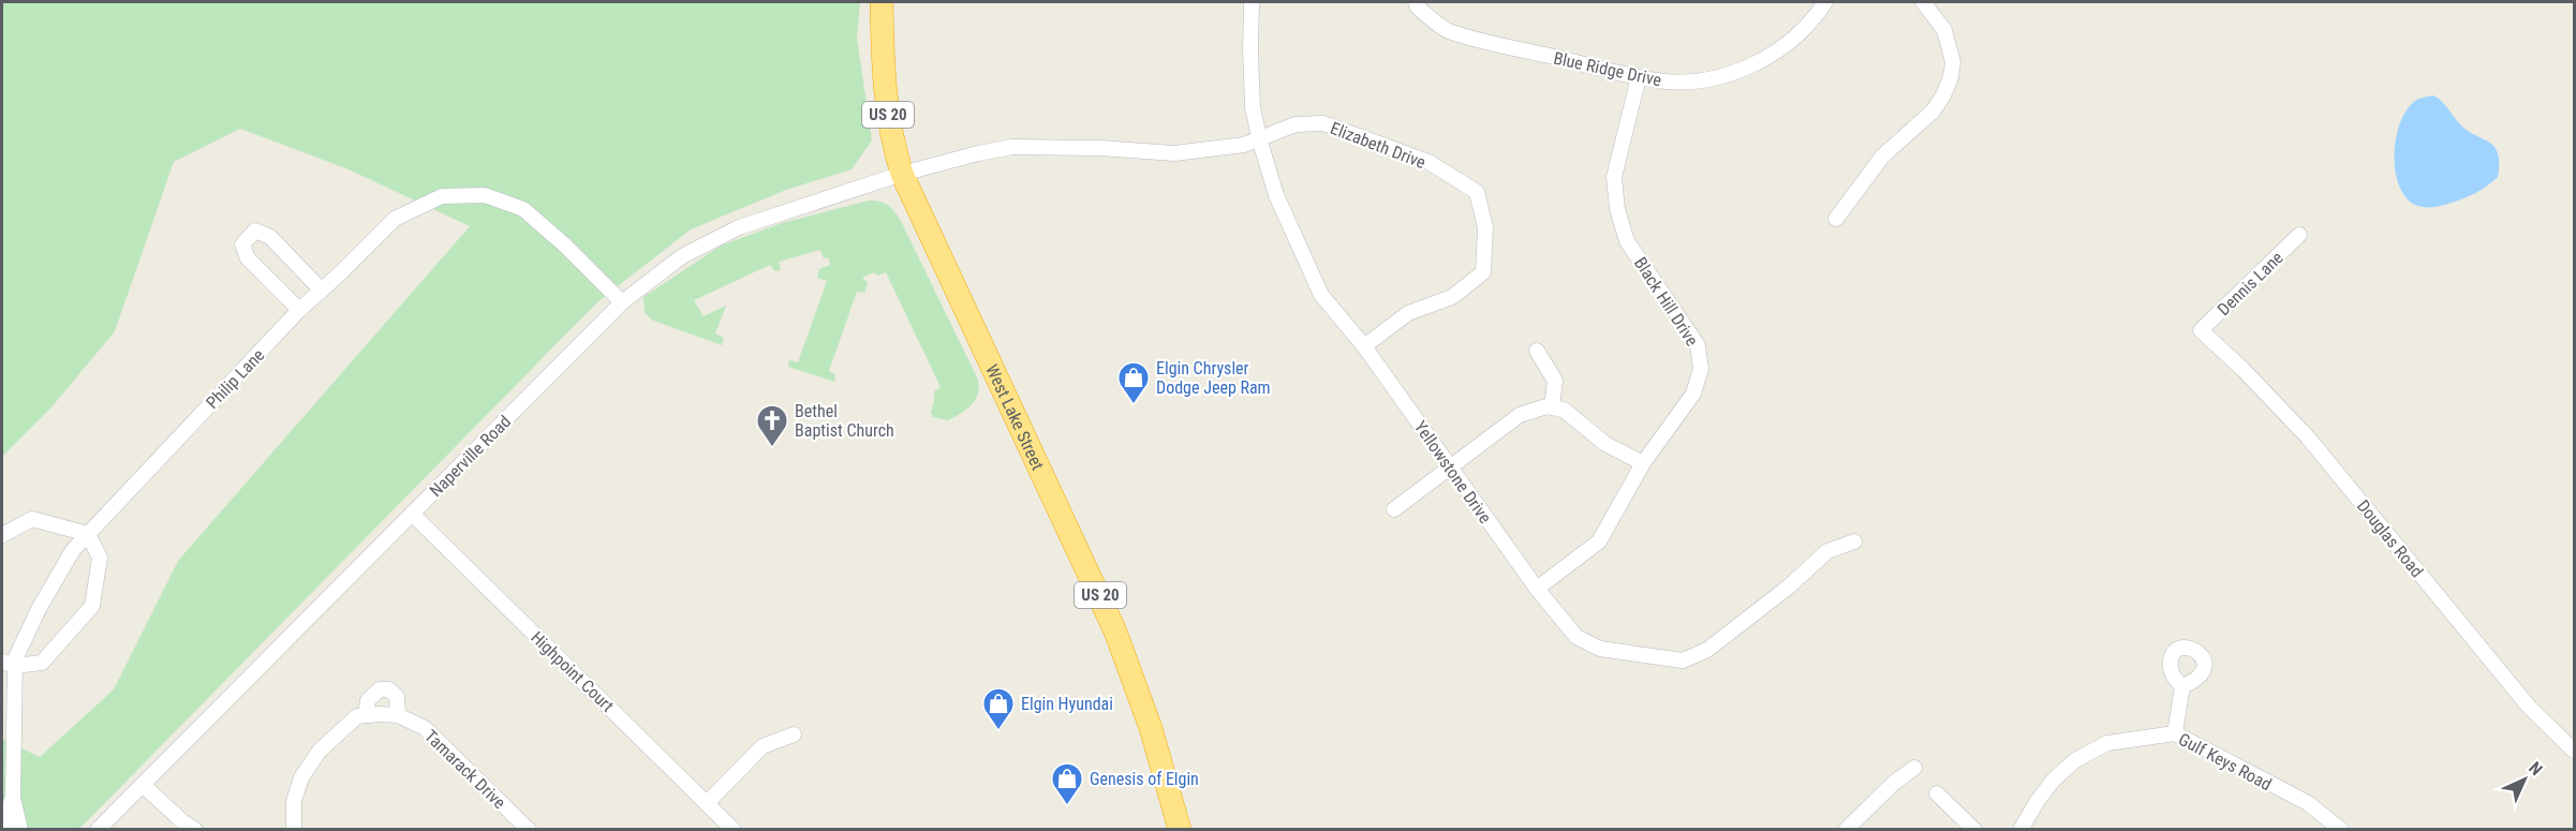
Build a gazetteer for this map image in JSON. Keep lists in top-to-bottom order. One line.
{"streets":{"highway":["US 20","West Lake Street"],"street":["Blue Ridge Drive","Elizabeth Drive","Dennis Lane","Black Hill Drive","Philip Lane","Naperville Road","Yellowstone Drive","Douglas Road","Highpoint Court","Gulf Keys Road","Tamarack Drive"]},"crossings":[["Blue Ridge Drive","Black Hill Drive"],["Elizabeth Drive","West Lake Street"],["Elizabeth Drive","Naperville Road"],["Elizabeth Drive","Yellowstone Drive"],["Dennis Lane","Douglas Road"],["Black Hill Drive","Yellowstone Drive"],["Philip Lane","Naperville Road"],["West Lake Street","Naperville Road"],["Naperville Road","Highpoint Court"]],"places":{"shop":["Elgin Chrysler Dodge Jeep Ram","Elgin Hyundai","Genesis of Elgin"],"church":["Bethel Baptist Church"]},"north":"top right"}
